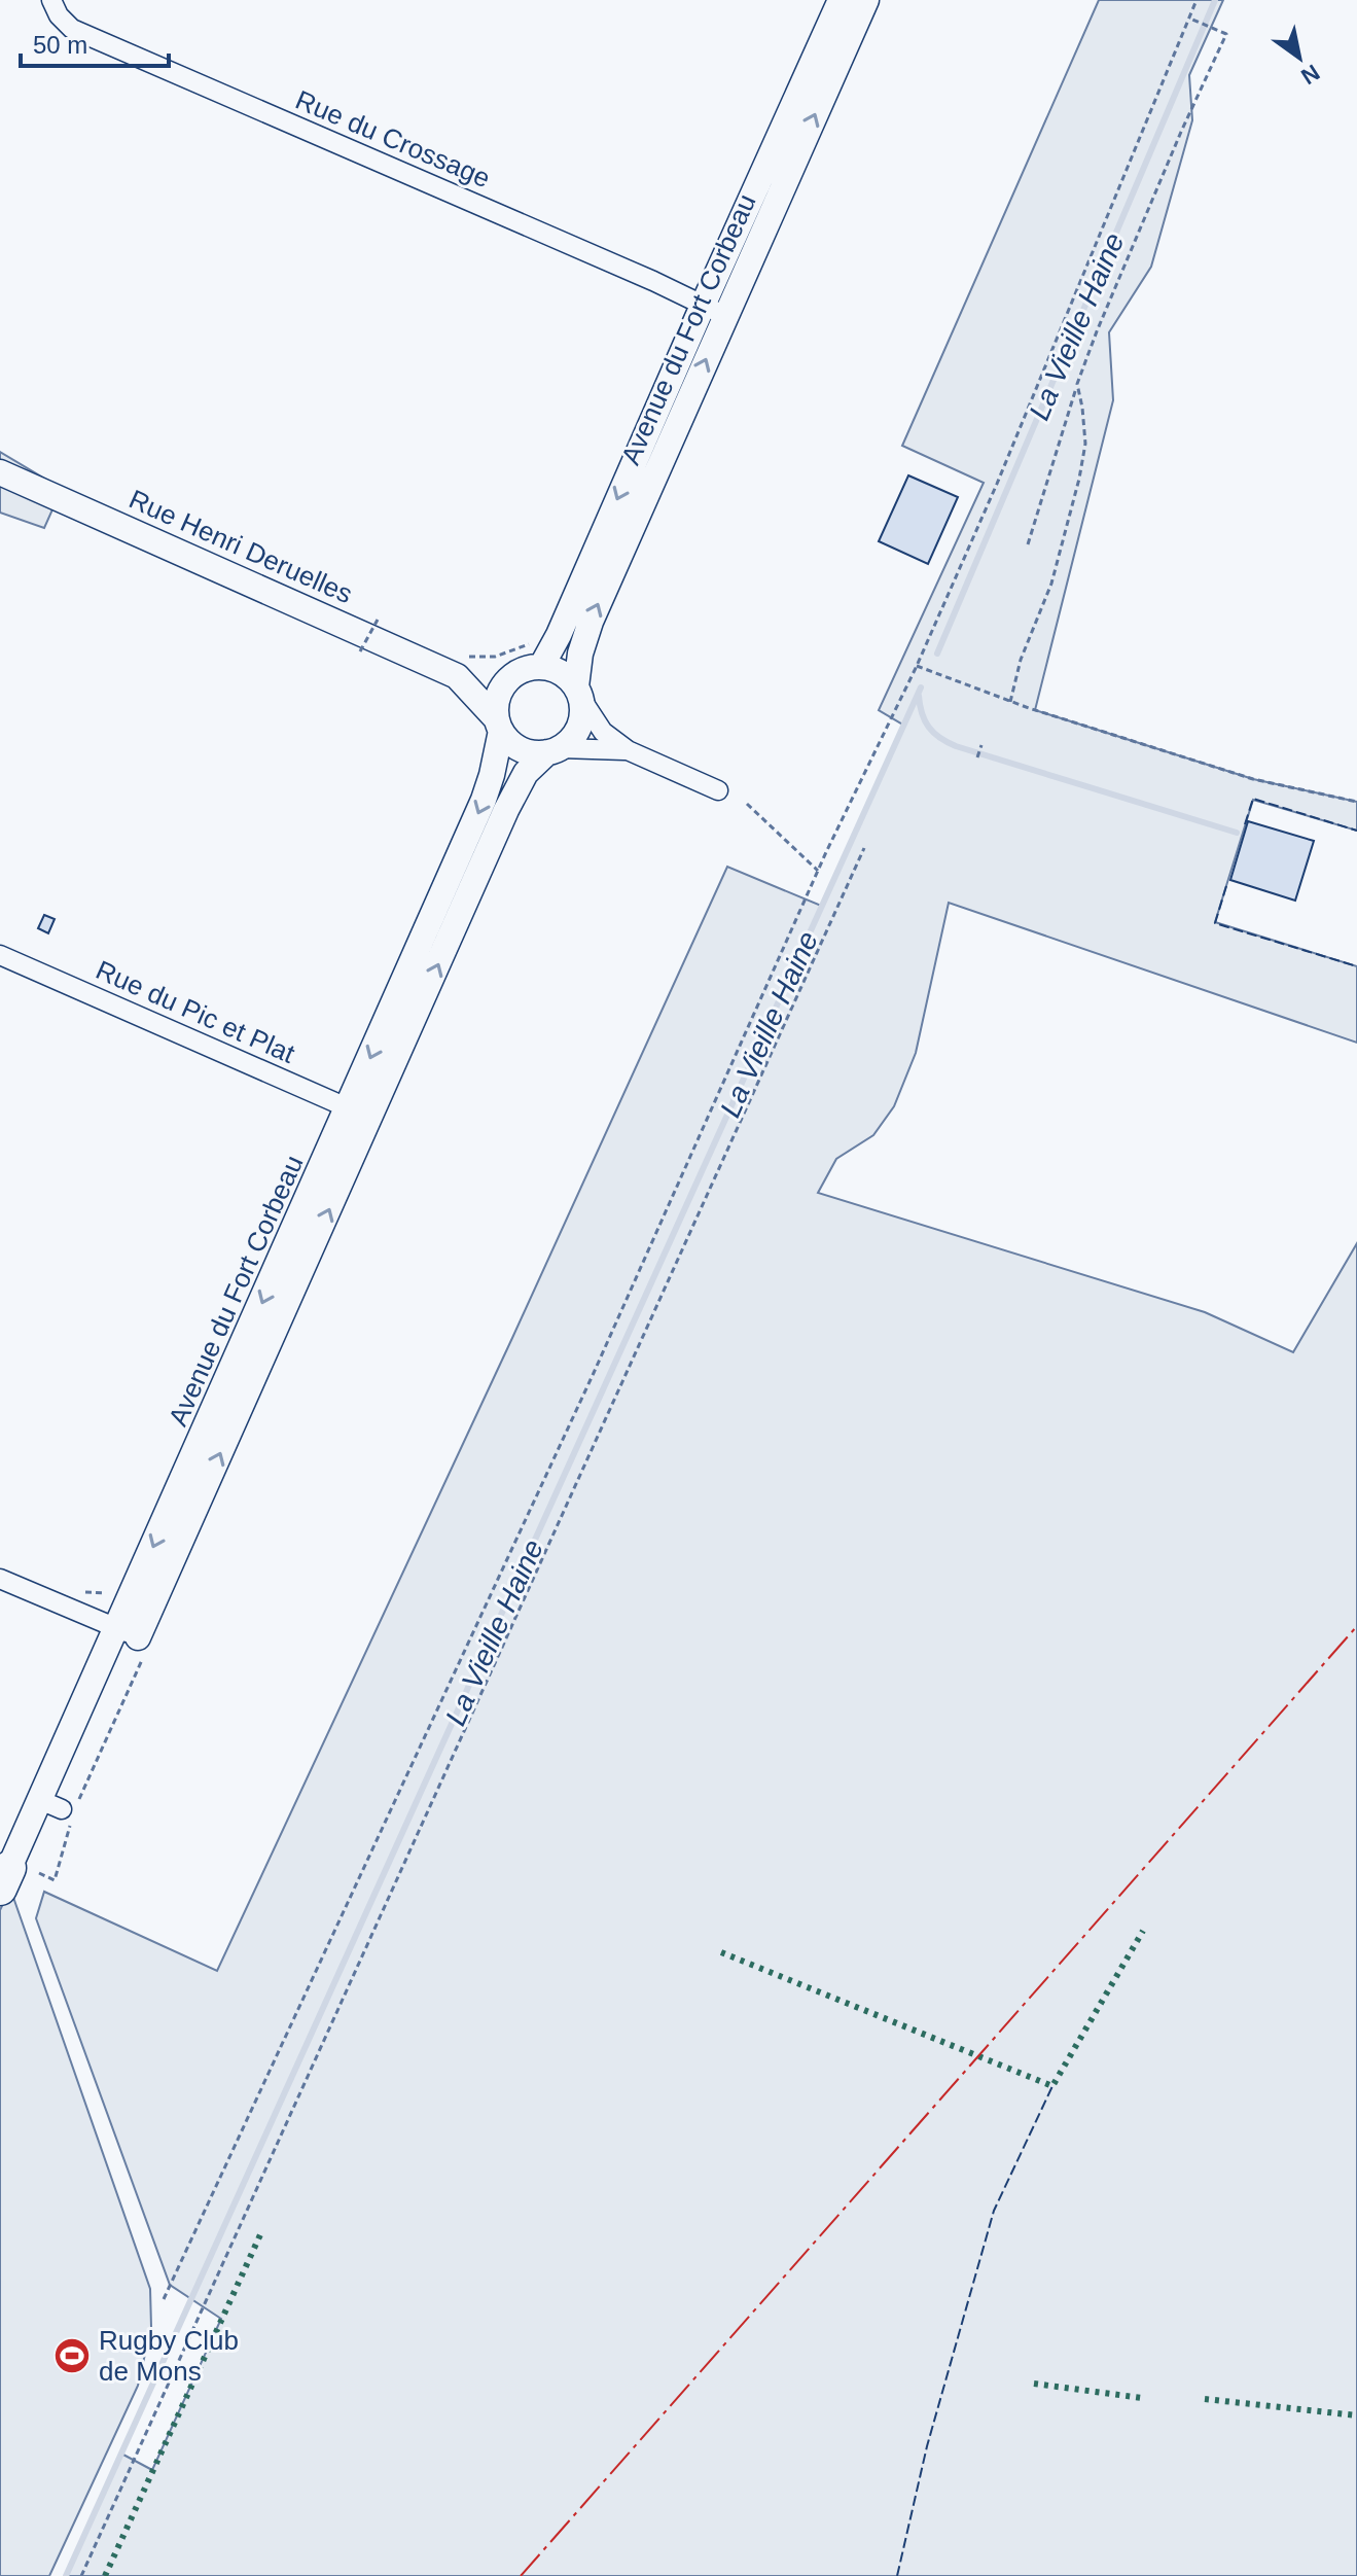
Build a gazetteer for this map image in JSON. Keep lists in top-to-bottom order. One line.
{"streets":{"street":["Rue du Crossage","Avenue du Fort Corbeau","Rue Henri Deruelles","Rue du Pic et Plat"]},"crossings":[["Rue du Crossage","Avenue du Fort Corbeau"],["Avenue du Fort Corbeau","Rue Henri Deruelles"],["Avenue du Fort Corbeau","Rue du Pic et Plat"]],"water":["La Vieille Haine"],"places":{"sports":["Rugby Club de Mons"]},"scale_bar":"50 m","north":"bottom right"}
